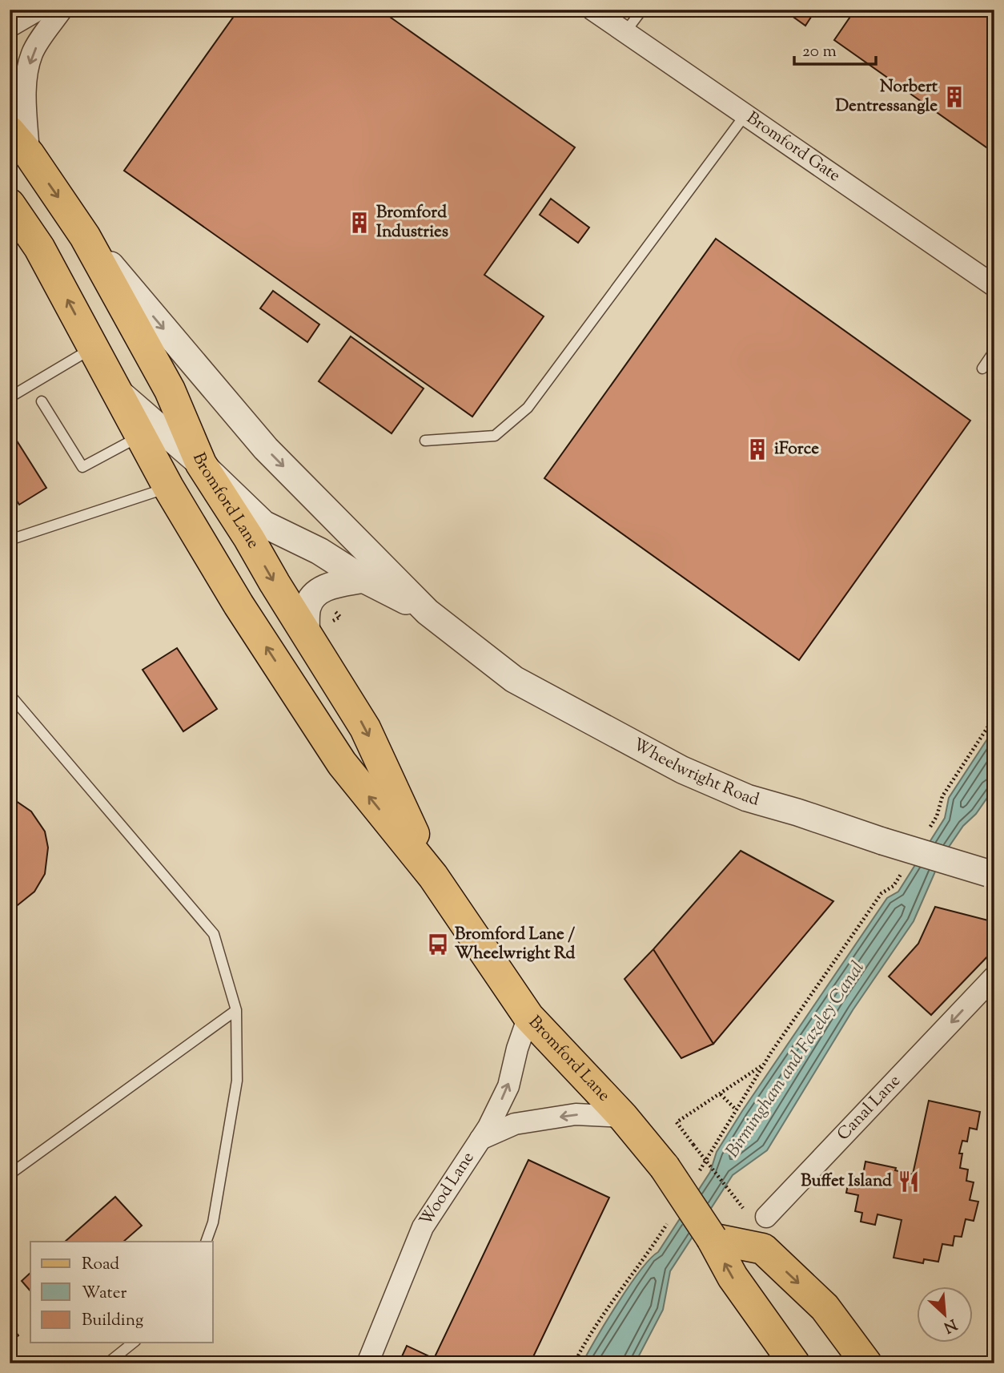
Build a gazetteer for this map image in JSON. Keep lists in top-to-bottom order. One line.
{"streets":{"main road":["Bromford Lane"],"street":["Bromford Gate","Wheelwright Road","Canal Lane","Wood Lane"]},"crossings":[["Bromford Lane","Wood Lane"]],"one_way":["Canal Lane"],"water":["Birmingham and Fazeley Canal"],"places":{"building":["Norbert Dentressangle","Bromford Industries","iForce"],"bus stop":["Bromford Lane / Wheelwright Rd"],"restaurant":["Buffet Island"]},"legend":["Road","Water","Building"],"scale_bar":"20 m","north":"bottom right"}
